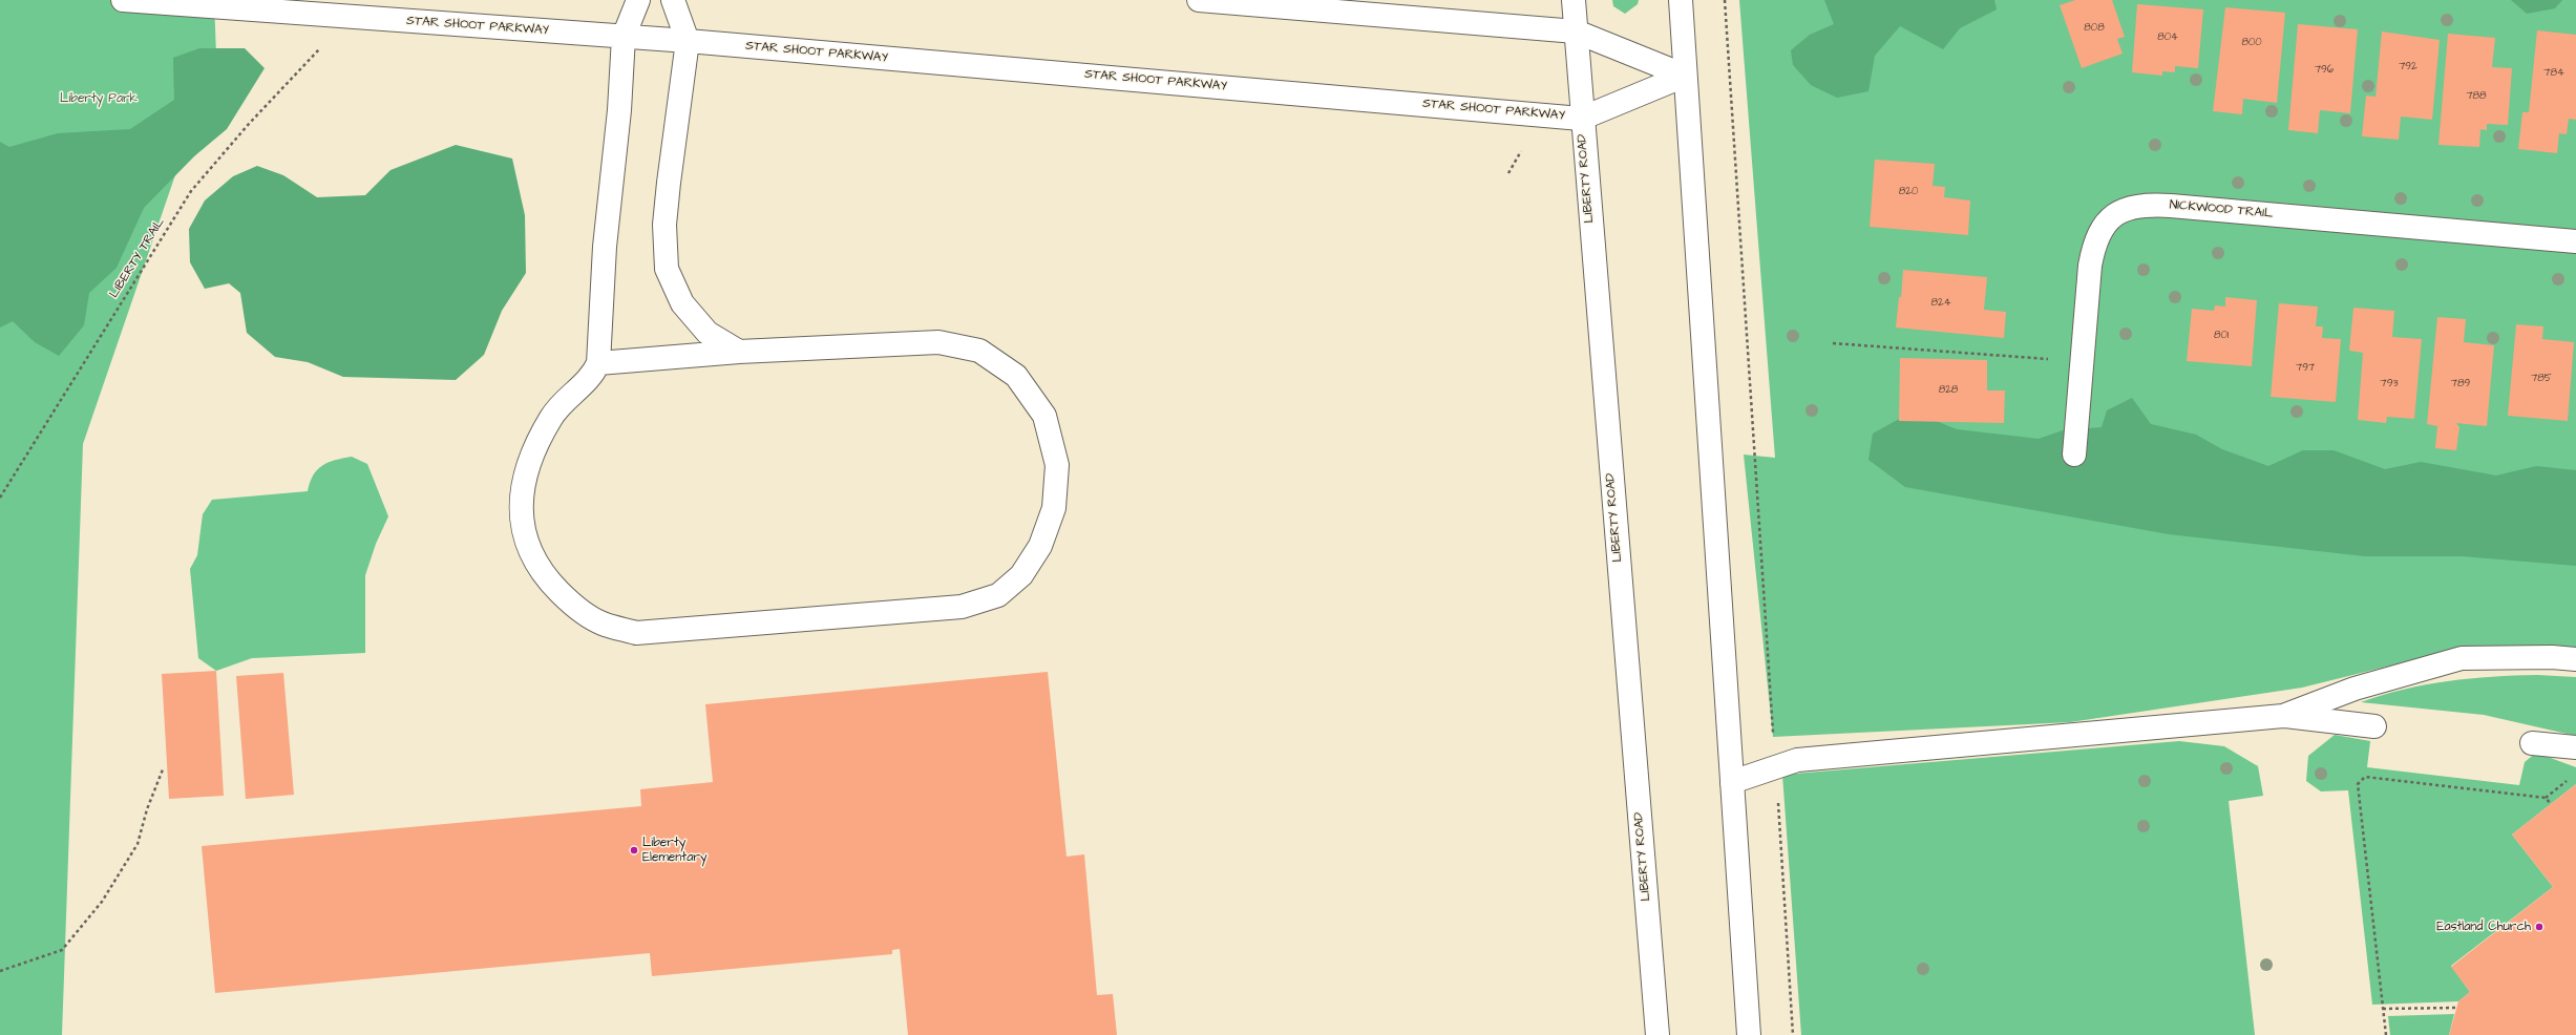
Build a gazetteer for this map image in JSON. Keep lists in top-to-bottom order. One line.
{"streets":{"street":["STAR SHOOT PARKWAY","LIBERTY ROAD","NICKWOOD TRAIL"],"path":["LIBERTY TRAIL"]},"crossings":[["STAR SHOOT PARKWAY","LIBERTY ROAD"]],"parks":["Liberty Park"],"places":["Liberty Elementary","Eastland Church"],"house_numbers":["808","804","800","792","796","784","788","820","824","801","797","785","793","789","828"]}
